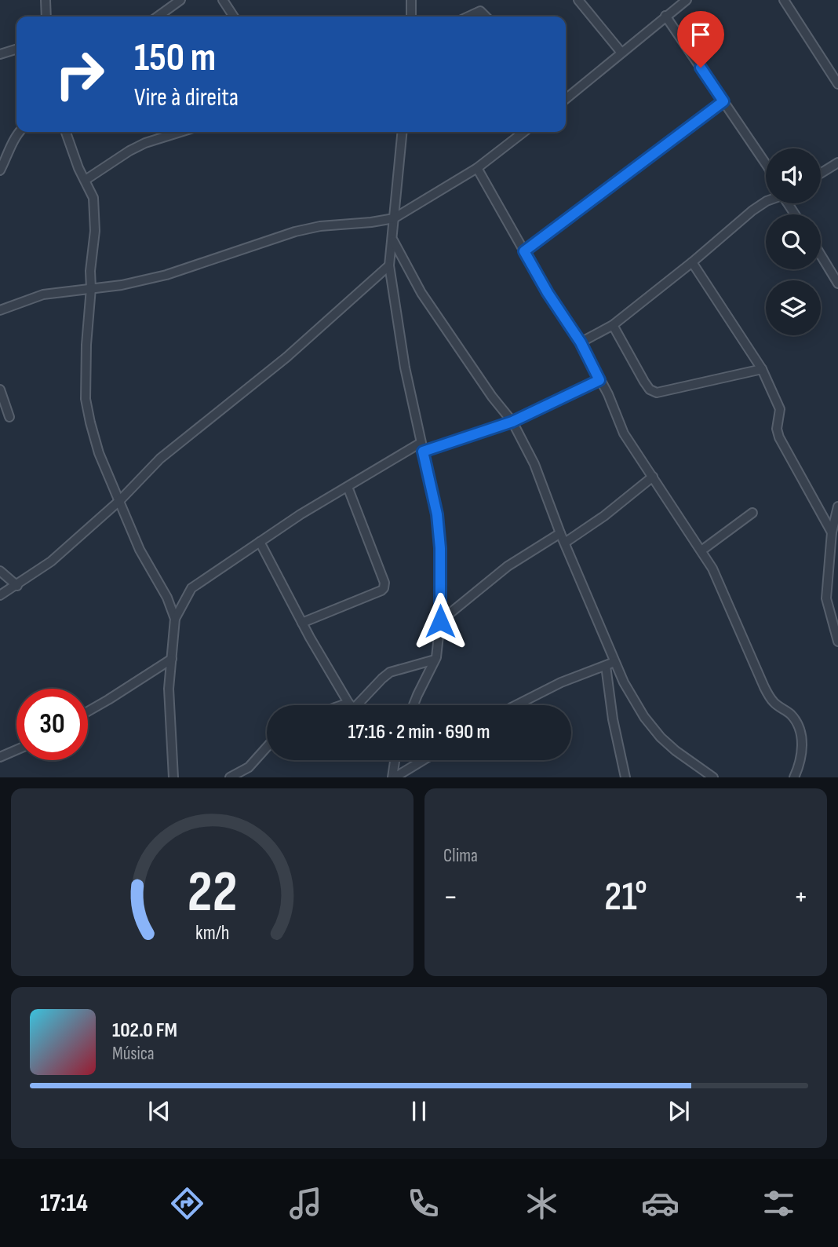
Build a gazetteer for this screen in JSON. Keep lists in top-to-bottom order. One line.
{"page":{"turn":["150 m","Vire à direita"],"limit":"30","trip":"17:16 · 2 min · 690 m","tile":"Clima","heat":["−","21°","+"],"song":["102.0 FM","Música"],"tabs":"17:14","gauge":["22","km/h"]}}
